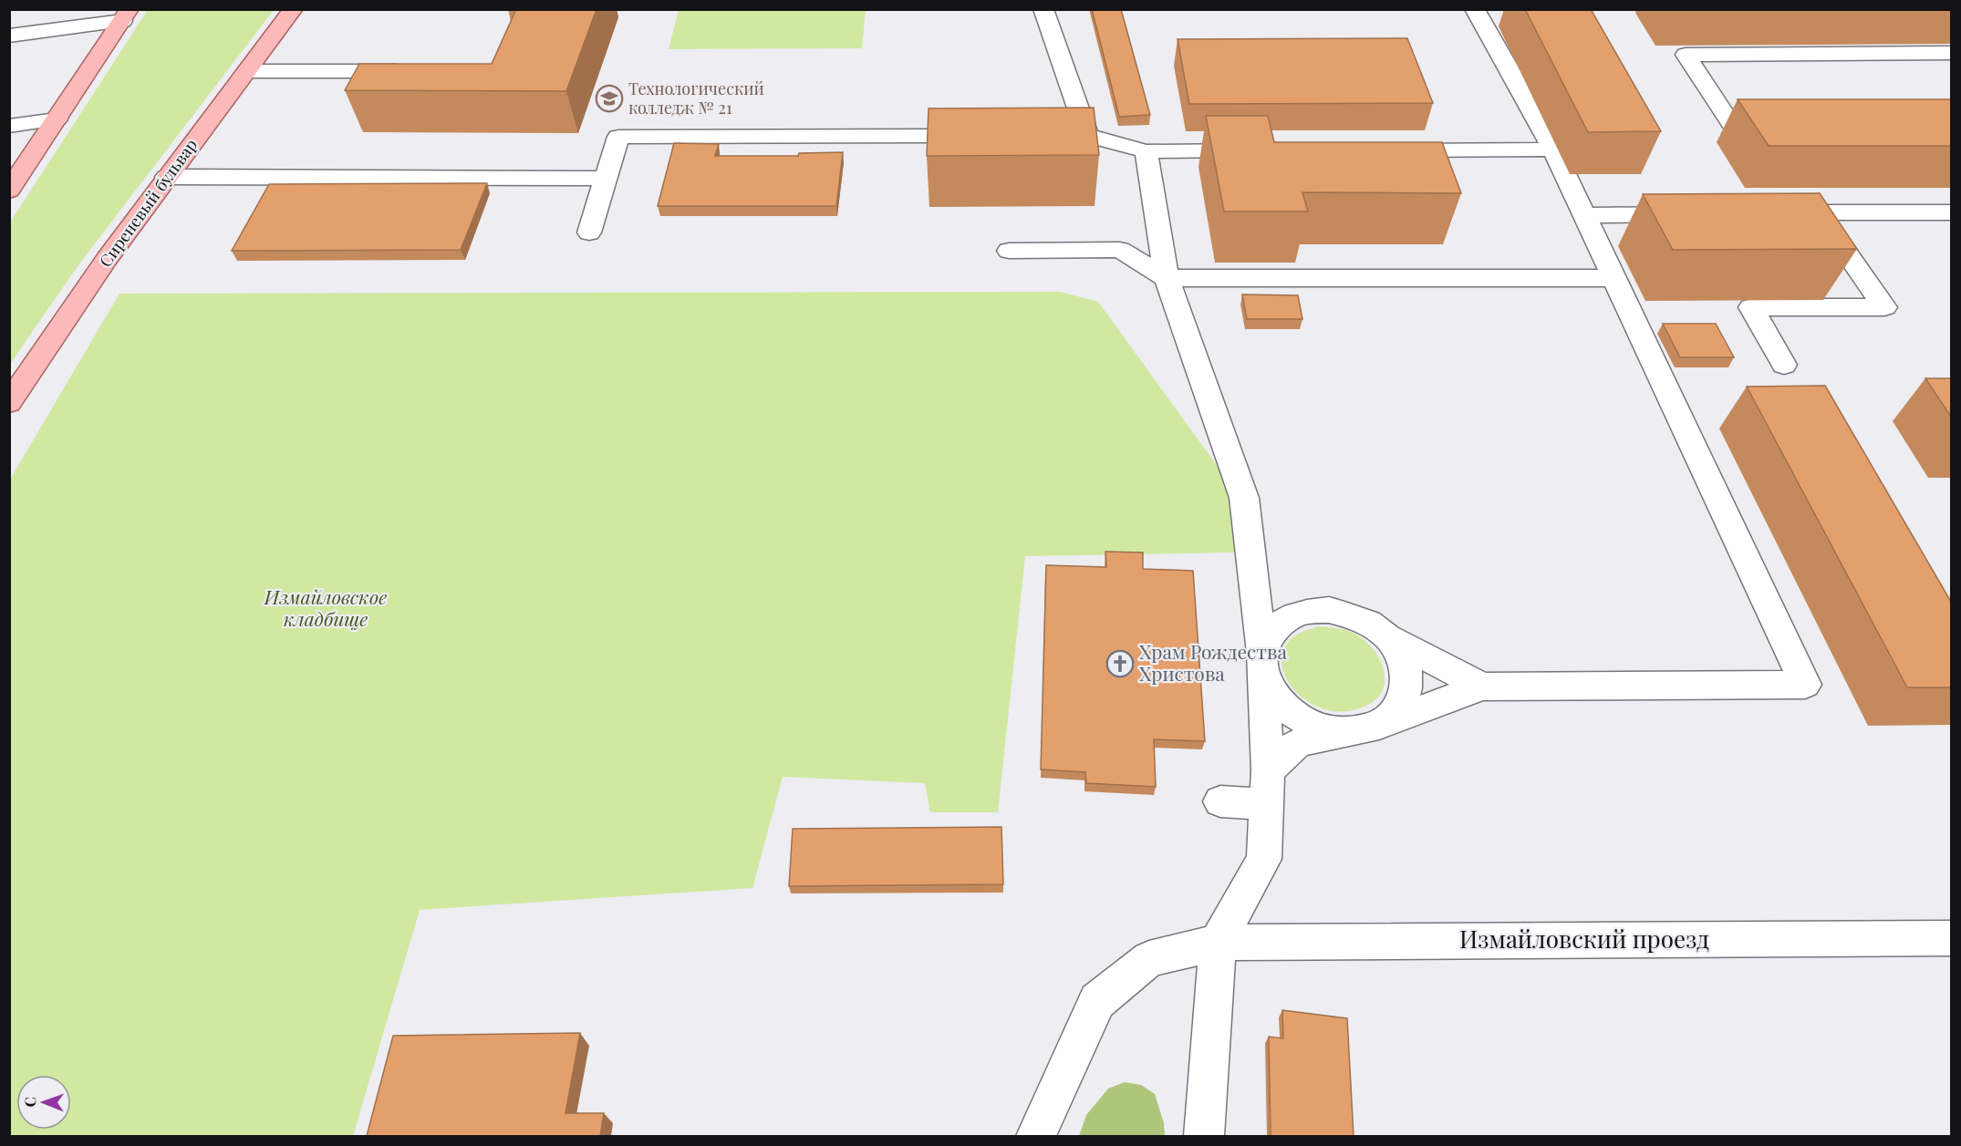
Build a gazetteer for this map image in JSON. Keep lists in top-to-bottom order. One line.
{"streets":{"main road":["Сиреневый бульвар"],"street":["Измайловский проезд"]},"parks":["Измайловское кладбище"],"places":{"school or university":["Технологический колледж № 21"],"church":["Храм Рождества Христова"]},"north":"left"}
